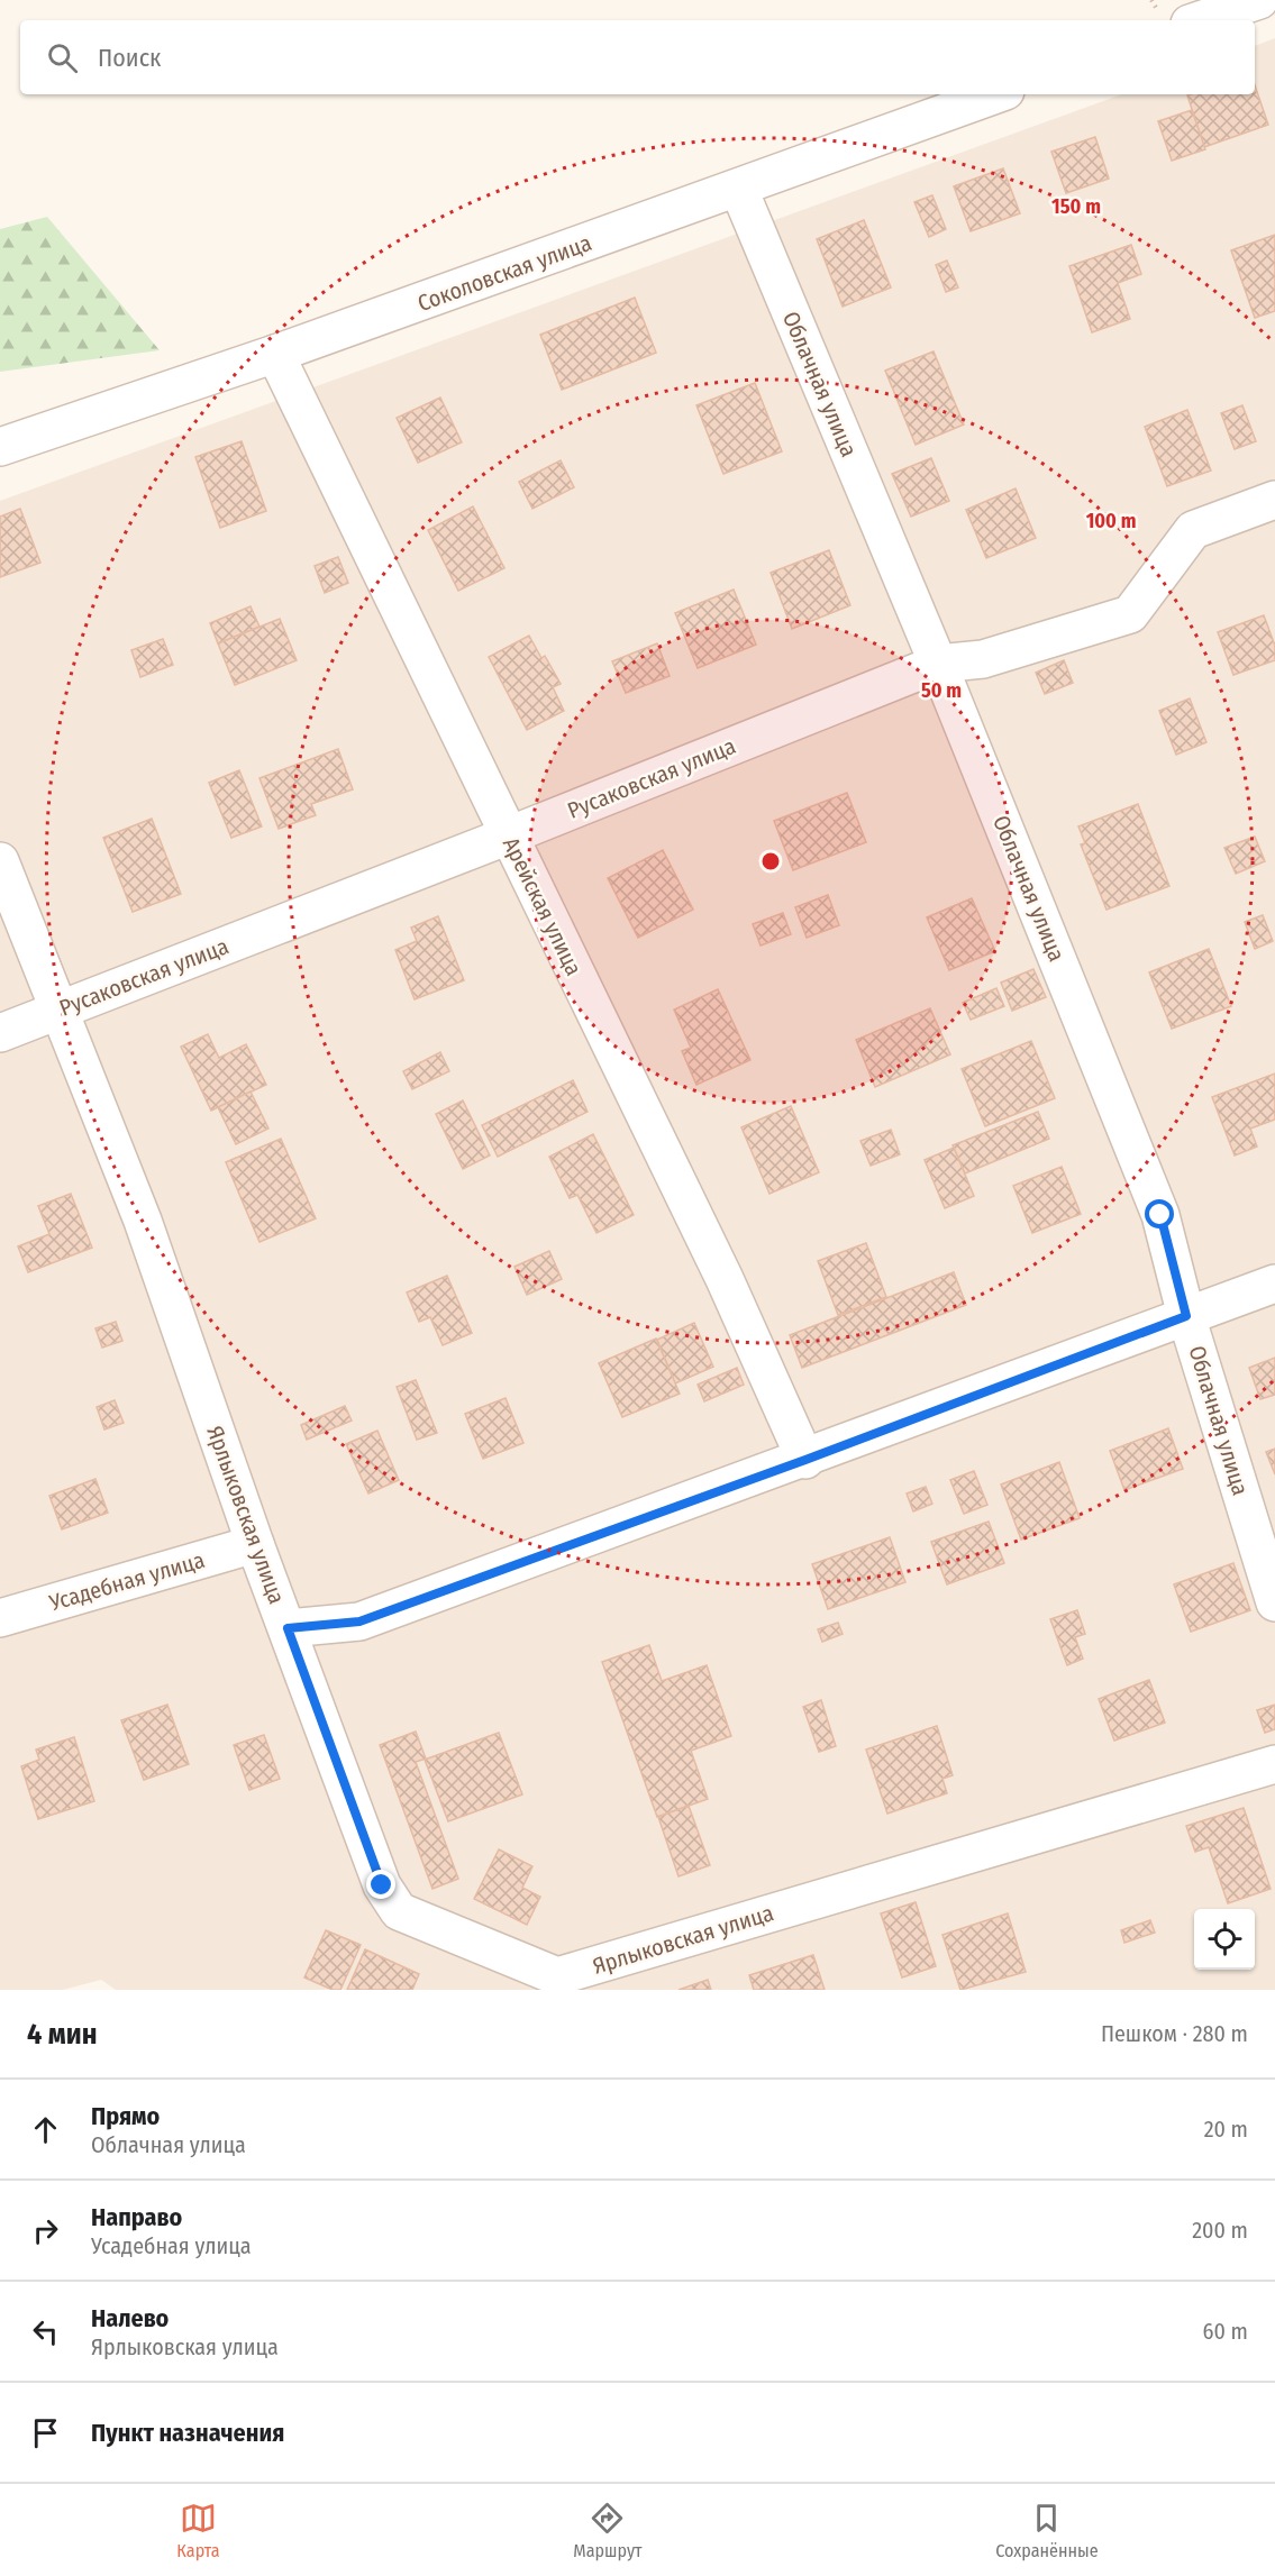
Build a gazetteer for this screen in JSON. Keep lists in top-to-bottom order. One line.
{"streets":{"street":["Соколовская улица","Облачная улица","Русаковская улица","Арейская улица","Ярлыковская улица","Усадебная улица"]},"crossings":[["Соколовская улица","Облачная улица"],["Соколовская улица","Арейская улица"],["Облачная улица","Русаковская улица"],["Русаковская улица","Арейская улица"],["Русаковская улица","Ярлыковская улица"],["Ярлыковская улица","Усадебная улица"]],"page":{"search":"Поиск","heading":["4 мин","Пешком · 280 m"],"list":[["Прямо","Облачная улица","20 m"],["Направо","Усадебная улица","200 m"],["Налево","Ярлыковская улица","60 m"],"Пункт назначения"],"nav":["Карта","Маршрут","Сохранённые"]},"rings":["150 m","100 m","50 m"]}
